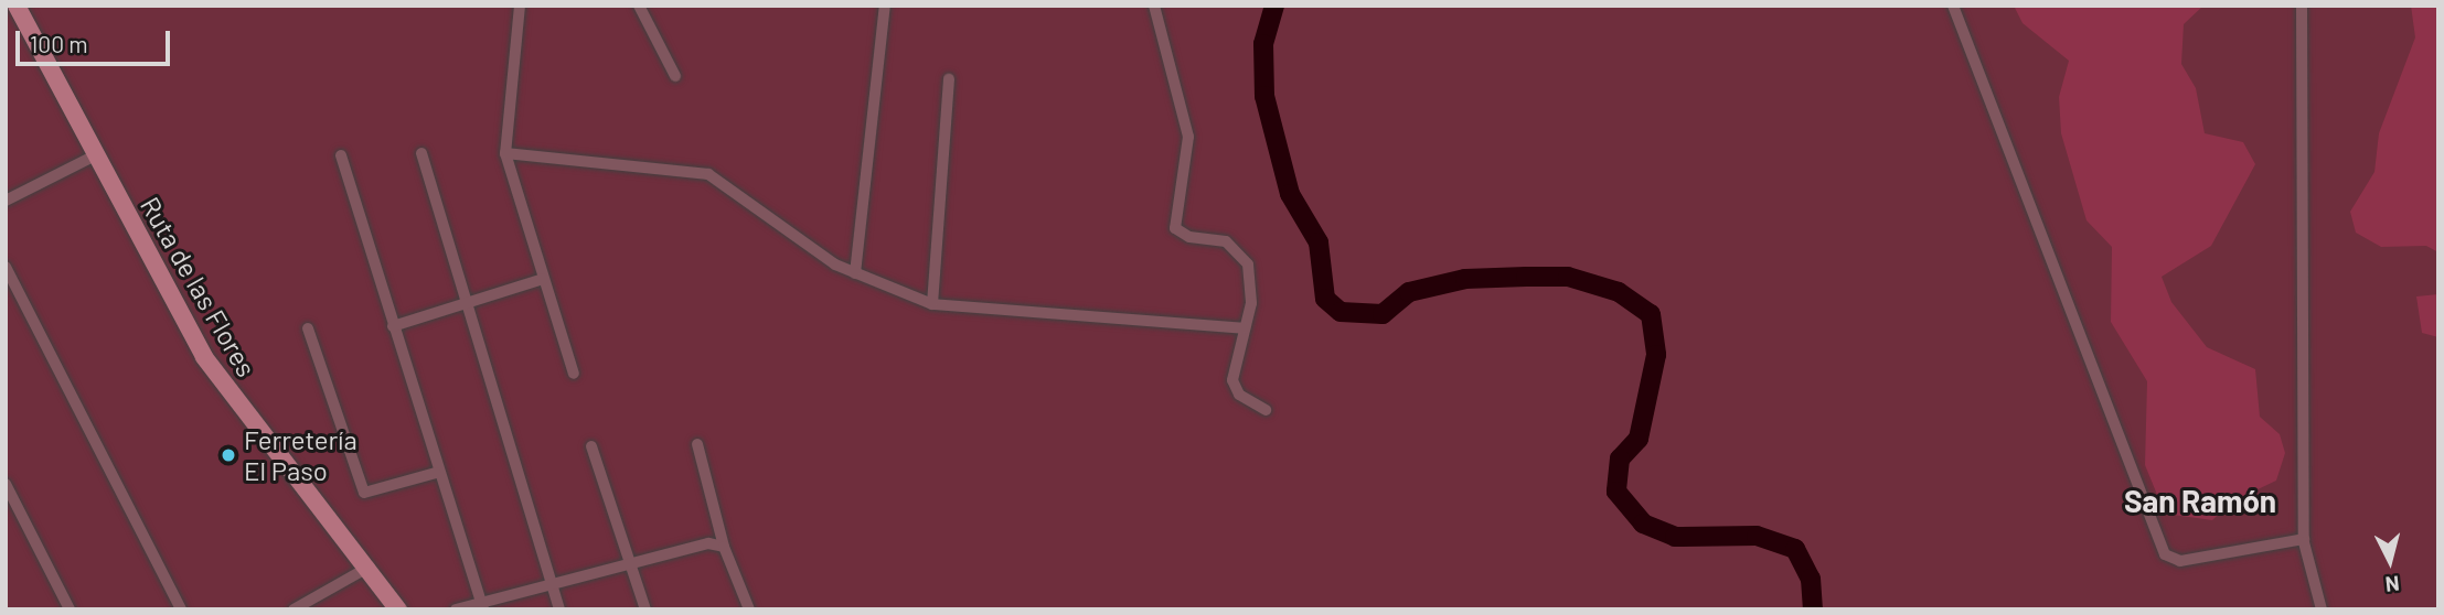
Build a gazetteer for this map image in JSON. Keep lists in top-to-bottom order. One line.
{"streets":{"main road":["Ruta de las Flores"]},"districts":["San Ramón"],"places":["Ferretería El Paso"],"scale_bar":"100 m","north":"bottom"}
